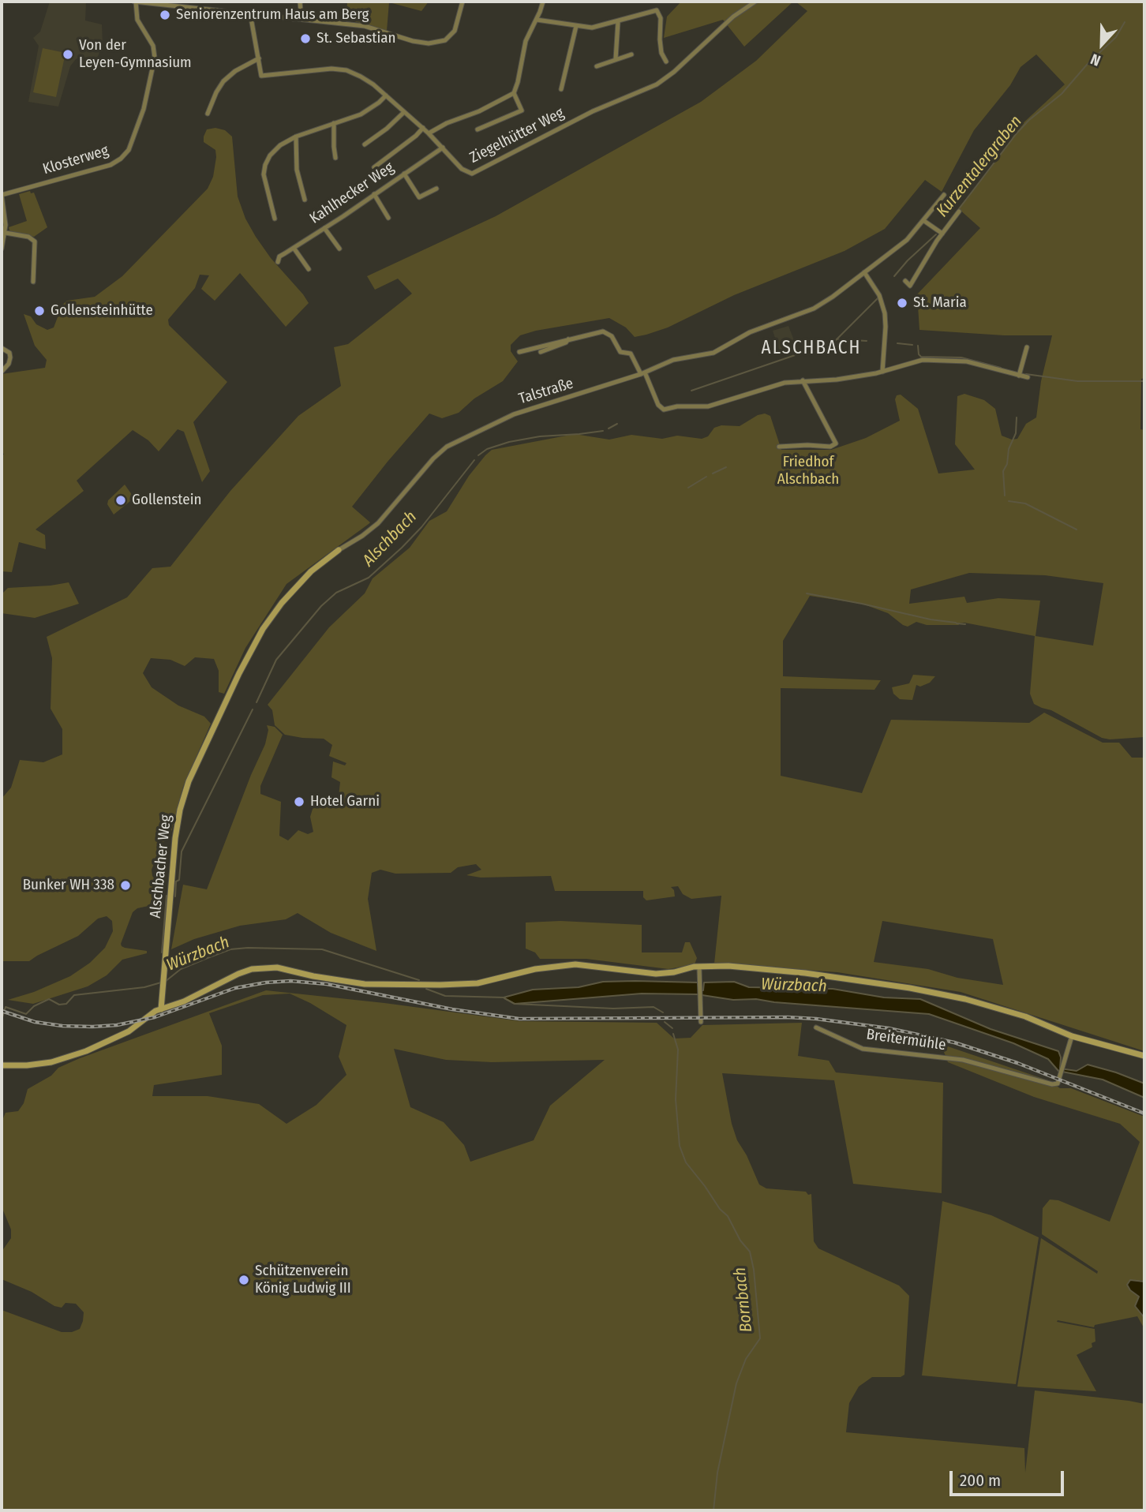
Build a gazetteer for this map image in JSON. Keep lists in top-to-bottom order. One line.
{"streets":{"main road":["Talstraße","Alschbacher Weg"],"street":["Ziegelhütter Weg","Klosterweg","Kahlhecker Weg","Breitermühle"]},"crossings":[["Ziegelhütter Weg","Kahlhecker Weg"],["Talstraße","Alschbacher Weg"]],"districts":["ALSCHBACH"],"water":["Kurzentalergraben","Alschbach","Würzbach","Bornbach"],"parks":["Friedhof Alschbach"],"places":["Seniorenzentrum Haus am Berg","St. Sebastian","Von der Leyen-Gymnasium","St. Maria","Gollensteinhütte","Gollenstein","Hotel Garni","Bunker WH 338","Schützenverein König Ludwig III"],"scale_bar":"200 m","north":"bottom"}
